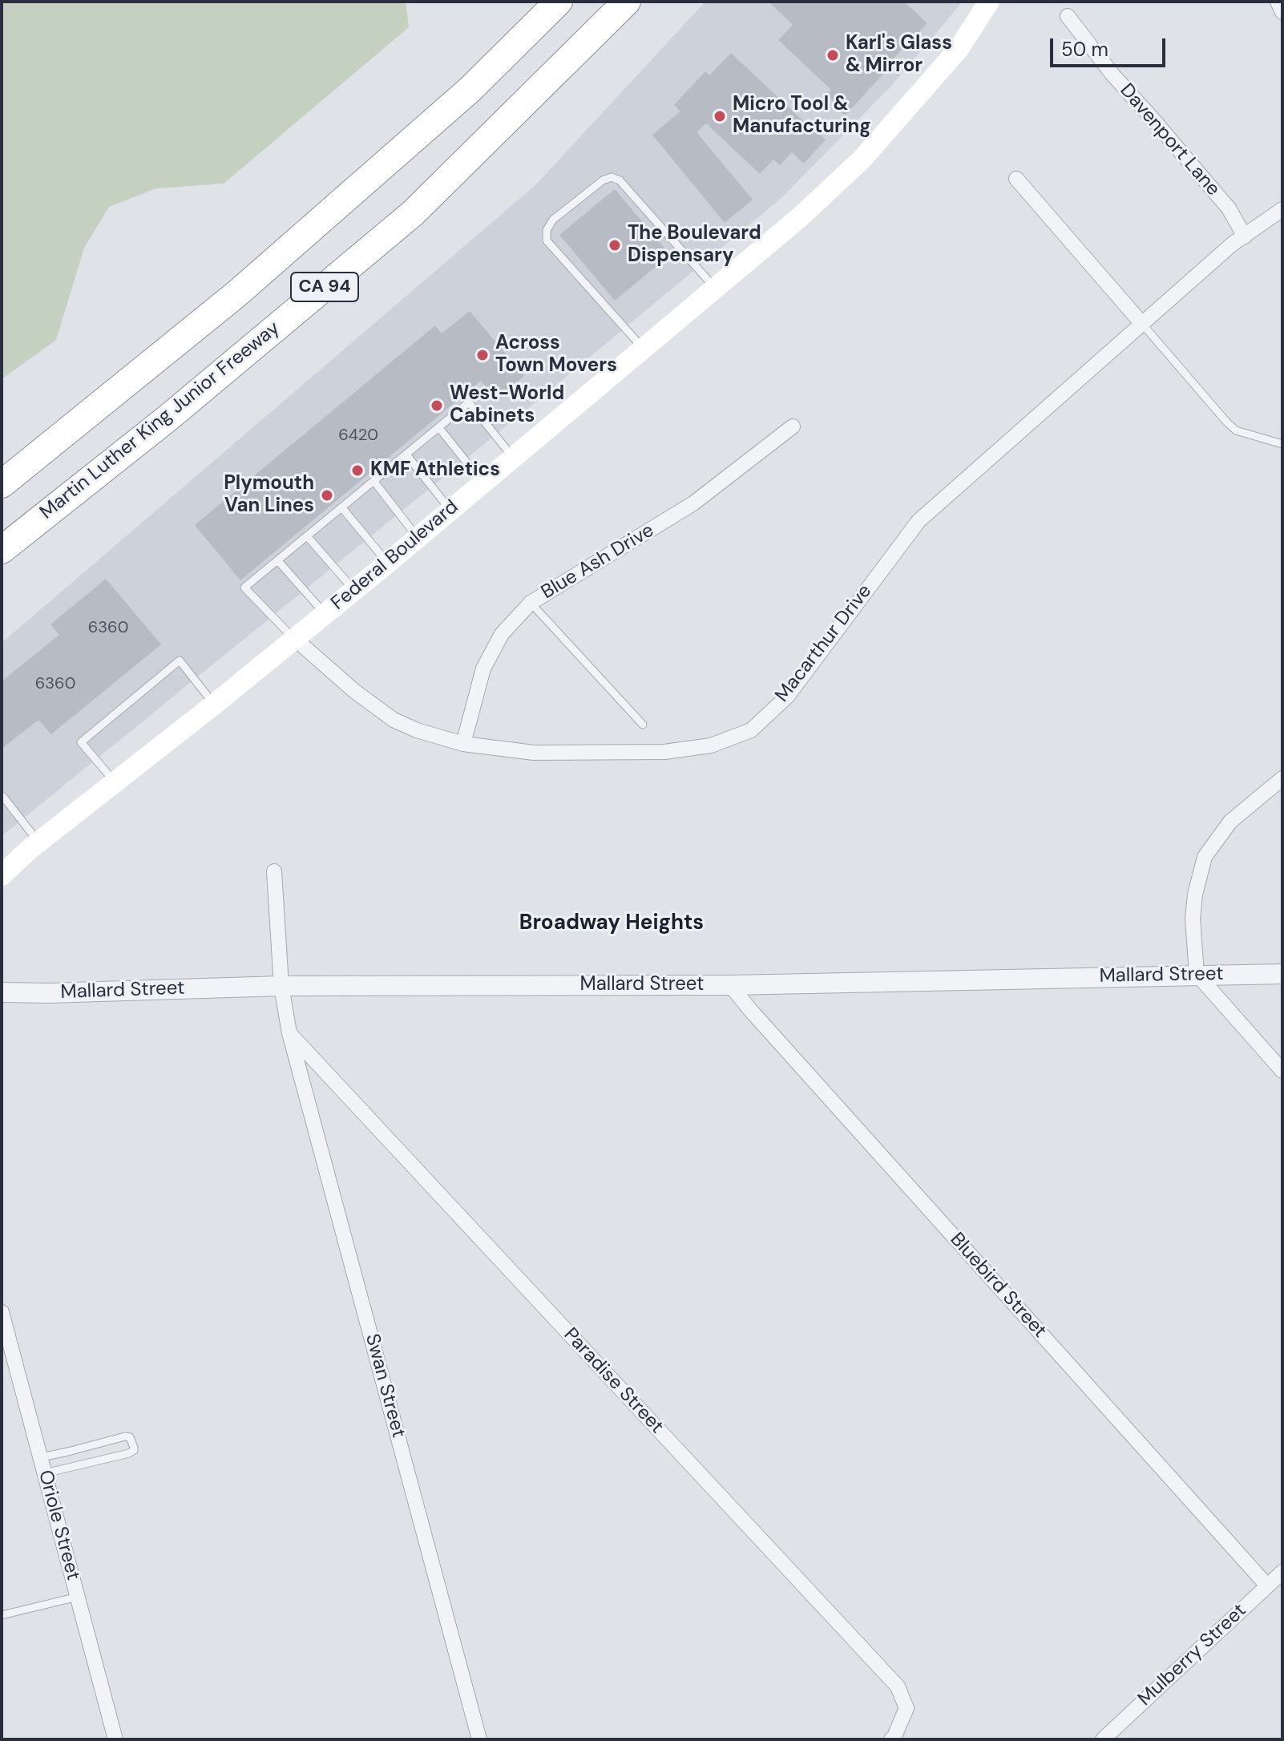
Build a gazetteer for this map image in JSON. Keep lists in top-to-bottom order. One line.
{"streets":{"highway":["CA 94","Martin Luther King Junior Freeway"],"main road":["Federal Boulevard"],"street":["Davenport Lane","Blue Ash Drive","Macarthur Drive","Mallard Street","Bluebird Street","Paradise Street","Swan Street","Oriole Street","Mulberry Street"]},"crossings":[["Davenport Lane","Macarthur Drive"],["Federal Boulevard","Macarthur Drive"],["Blue Ash Drive","Macarthur Drive"],["Mallard Street","Bluebird Street"],["Mallard Street","Swan Street"],["Bluebird Street","Mulberry Street"],["Paradise Street","Swan Street"]],"districts":["Broadway Heights"],"places":["Karl's Glass & Mirror","Micro Tool & Manufacturing","The Boulevard Dispensary","Across Town Movers","West-World Cabinets","KMF Athletics","Plymouth Van Lines"],"house_numbers":["6420","6360","6360"],"scale_bar":"50 m"}
